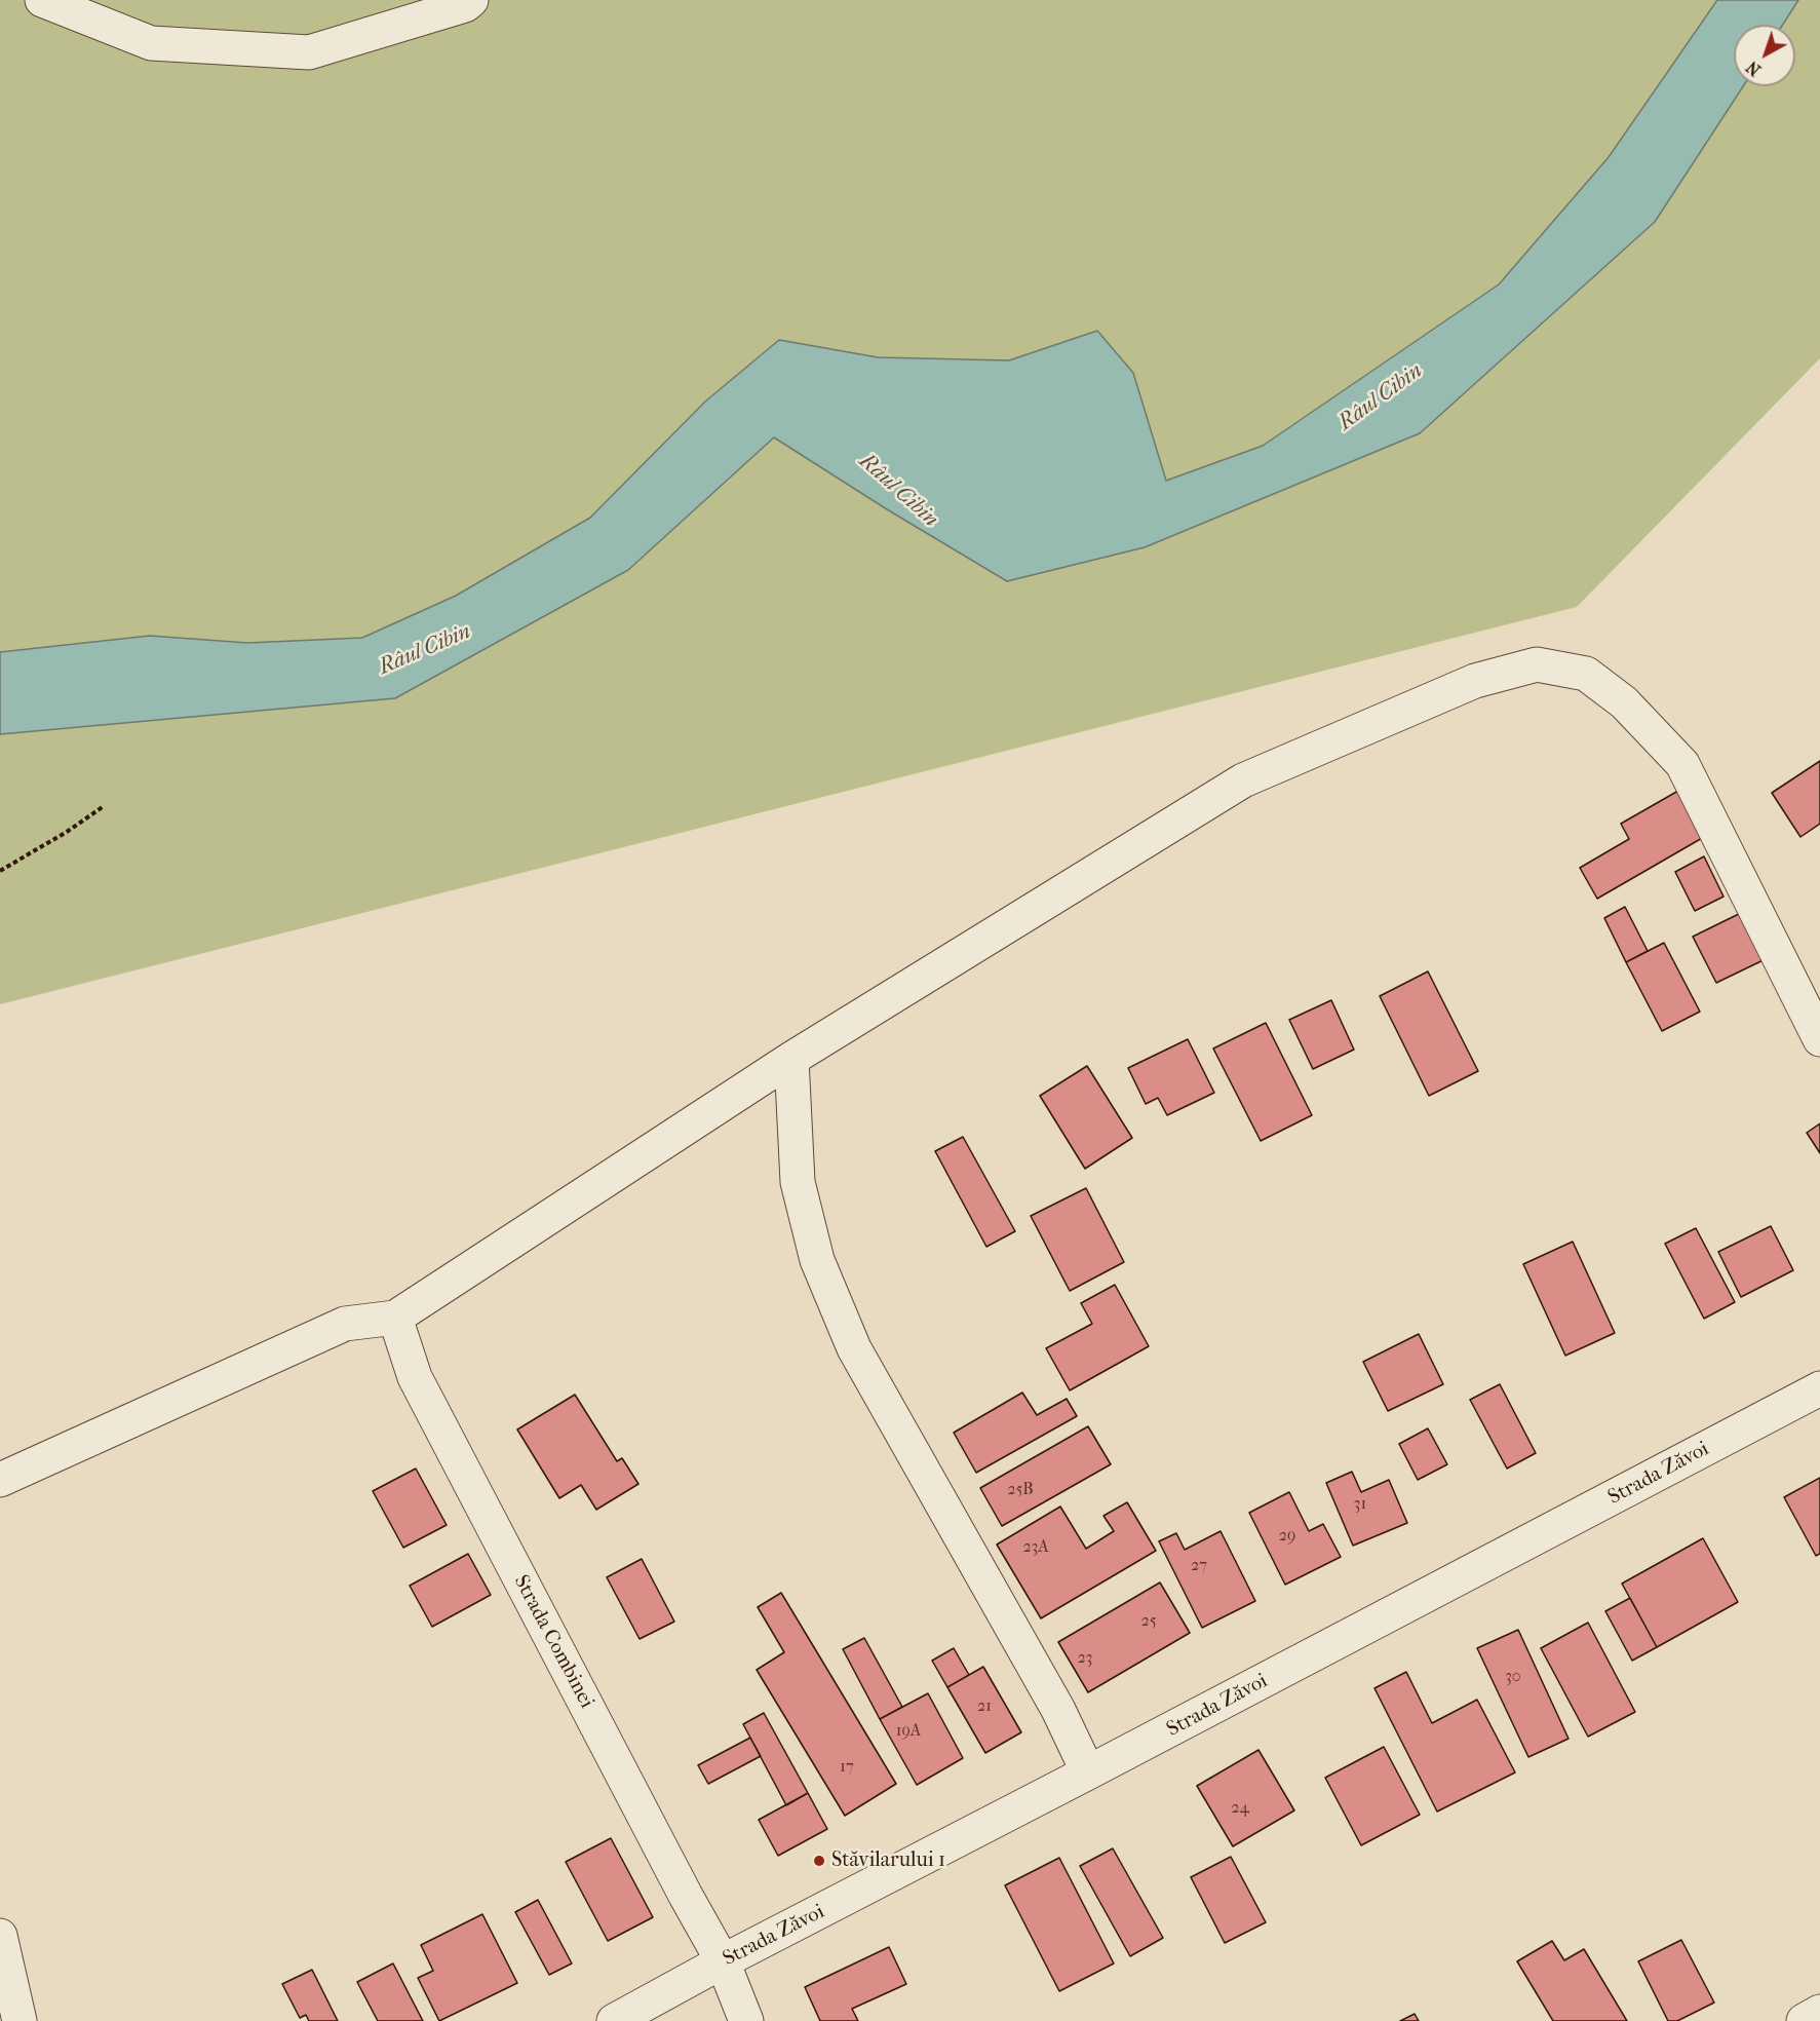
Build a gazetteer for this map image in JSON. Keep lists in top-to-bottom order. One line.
{"streets":{"street":["Strada Zăvoi","Strada Combinei"]},"crossings":[["Strada Zăvoi","Strada Combinei"]],"water":["Râul Cibin"],"places":["Stăvilarului 1"],"house_numbers":["25B","31","29","23A","27","25","23","30","21","19A","17","24"],"north":"bottom left"}
